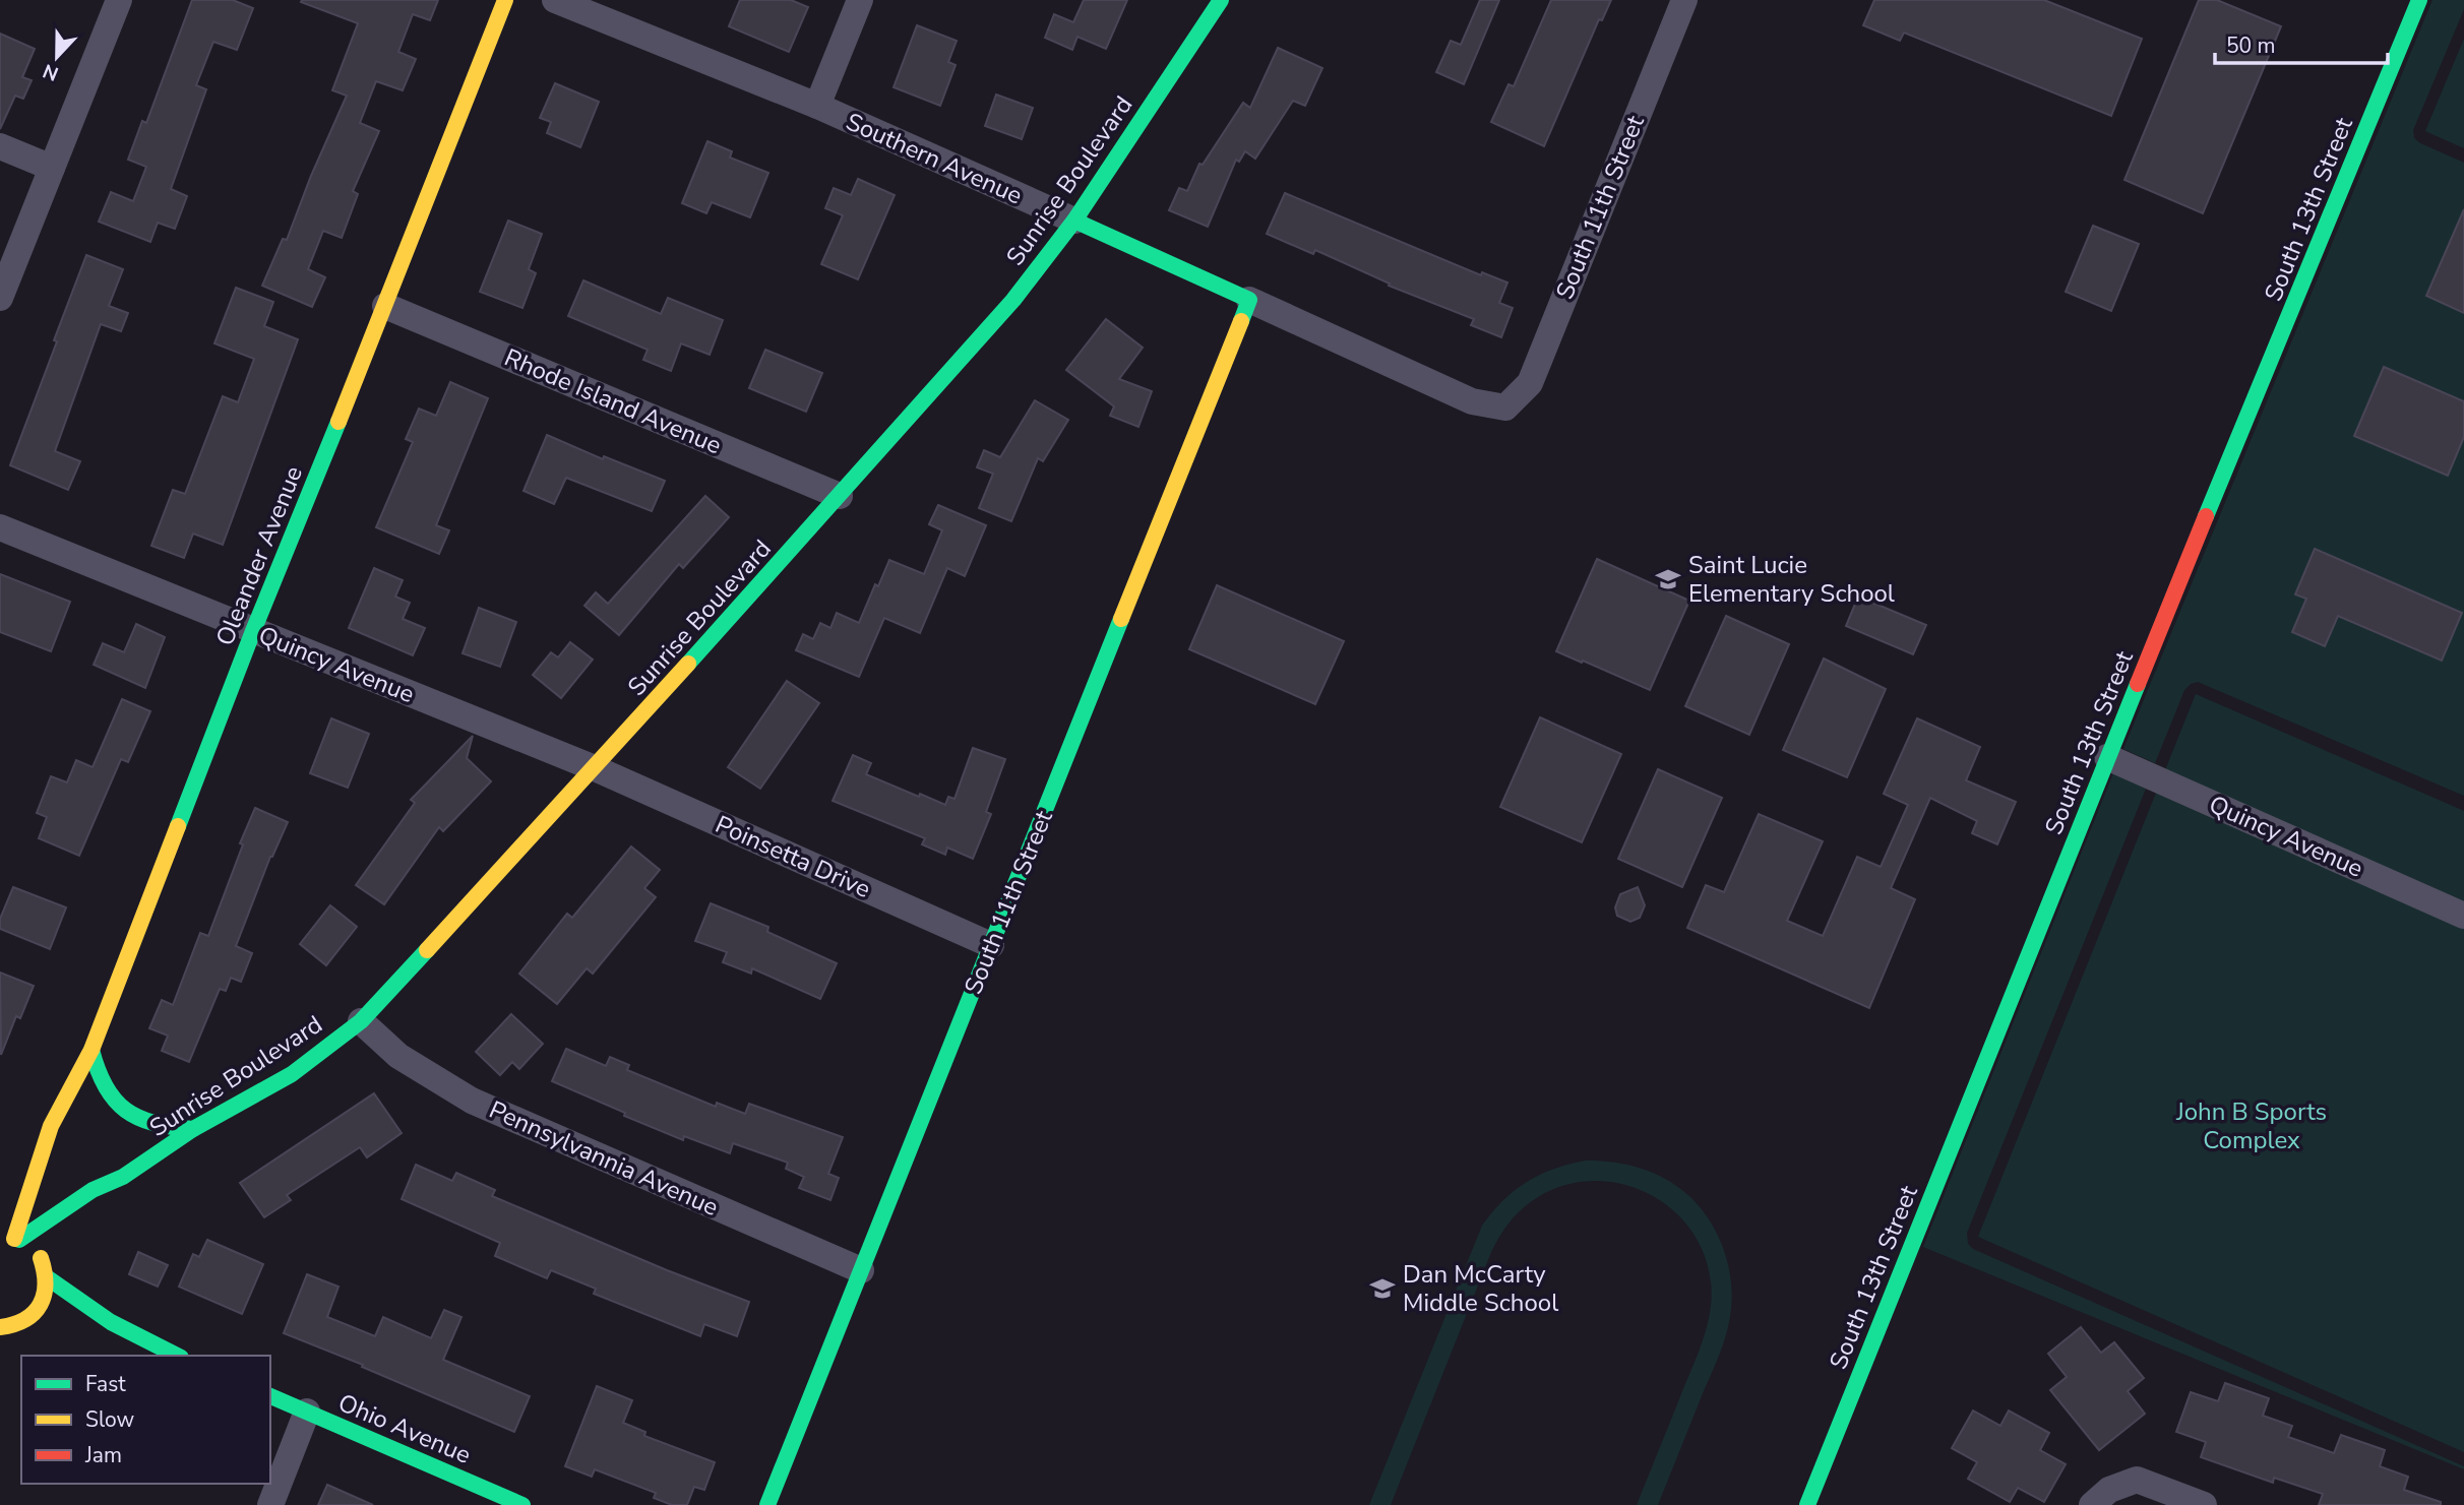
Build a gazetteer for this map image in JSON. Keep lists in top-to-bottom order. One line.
{"streets":{"street":["Southern Avenue","Sunrise Boulevard","South 11th Street","South 13th Street","Rhode Island Avenue","Oleander Avenue","Quincy Avenue","Poinsetta Drive","Pennsylvannia Avenue","Ohio Avenue"]},"crossings":[["Southern Avenue","Sunrise Boulevard"],["Southern Avenue","South 11th Street"],["Sunrise Boulevard","Rhode Island Avenue"],["Sunrise Boulevard","Oleander Avenue"],["Sunrise Boulevard","Quincy Avenue"],["Sunrise Boulevard","Poinsetta Drive"],["Sunrise Boulevard","Pennsylvannia Avenue"],["South 11th Street","Poinsetta Drive"],["South 11th Street","Pennsylvannia Avenue"],["South 13th Street","Quincy Avenue"],["Rhode Island Avenue","Oleander Avenue"],["Oleander Avenue","Quincy Avenue"],["Quincy Avenue","Poinsetta Drive"]],"parks":["John B Sports Complex"],"places":{"school or university":["Saint Lucie Elementary School","Dan McCarty Middle School"]},"legend":["Fast","Slow","Jam"],"scale_bar":"50 m","north":"bottom"}
